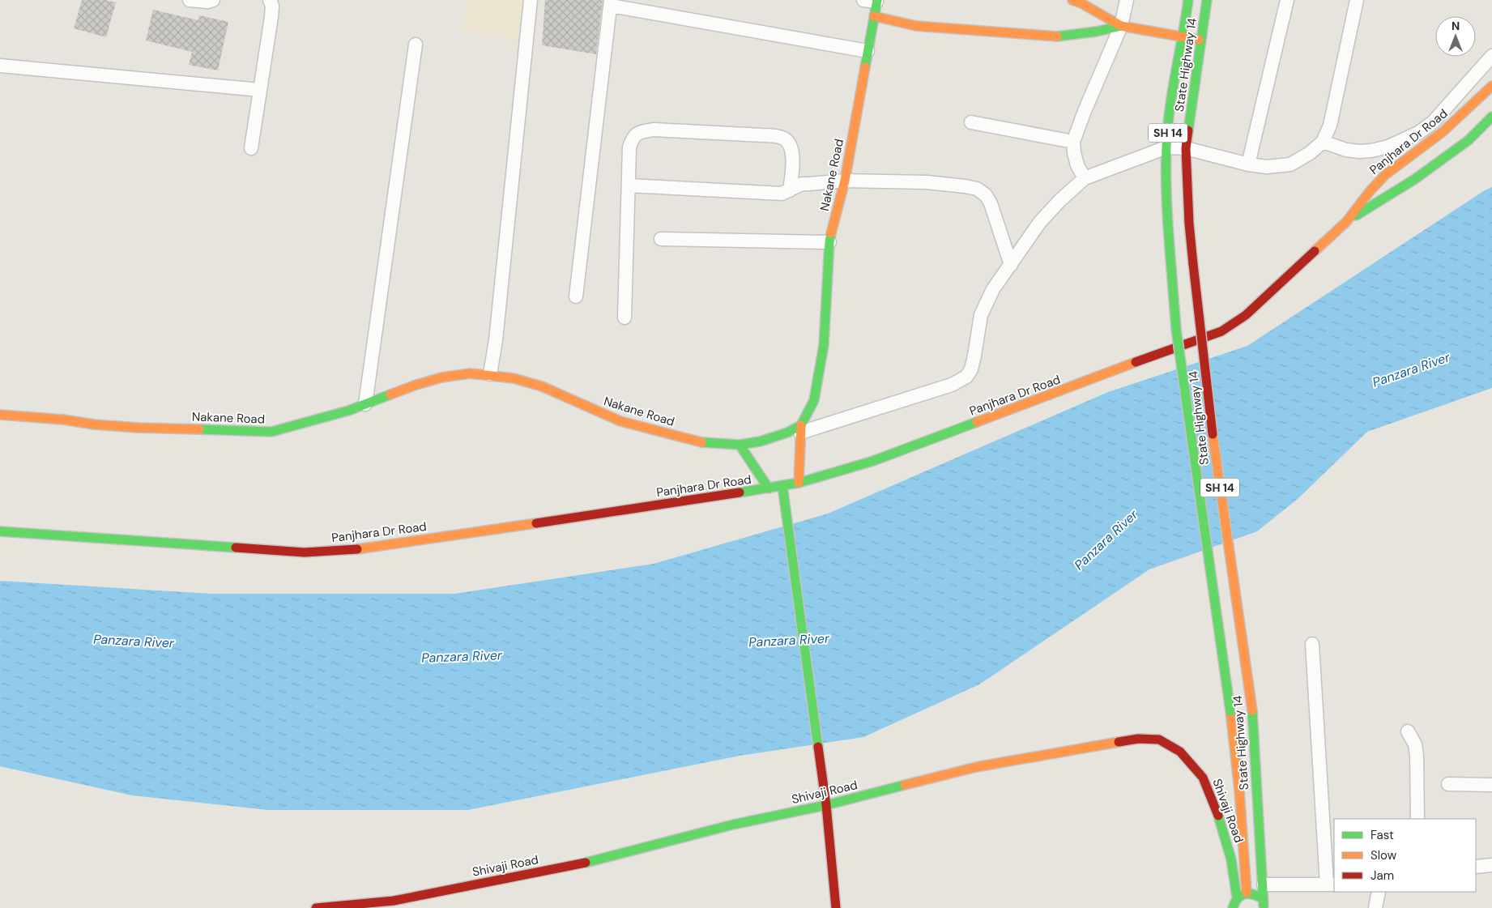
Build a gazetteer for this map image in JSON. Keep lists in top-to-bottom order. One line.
{"streets":{"street":["State Highway 14","SH 14","Panjhara Dr Road","Nakane Road","Shivaji Road"]},"water":["Panzara River"],"legend":["Fast","Slow","Jam"],"north":"top"}
